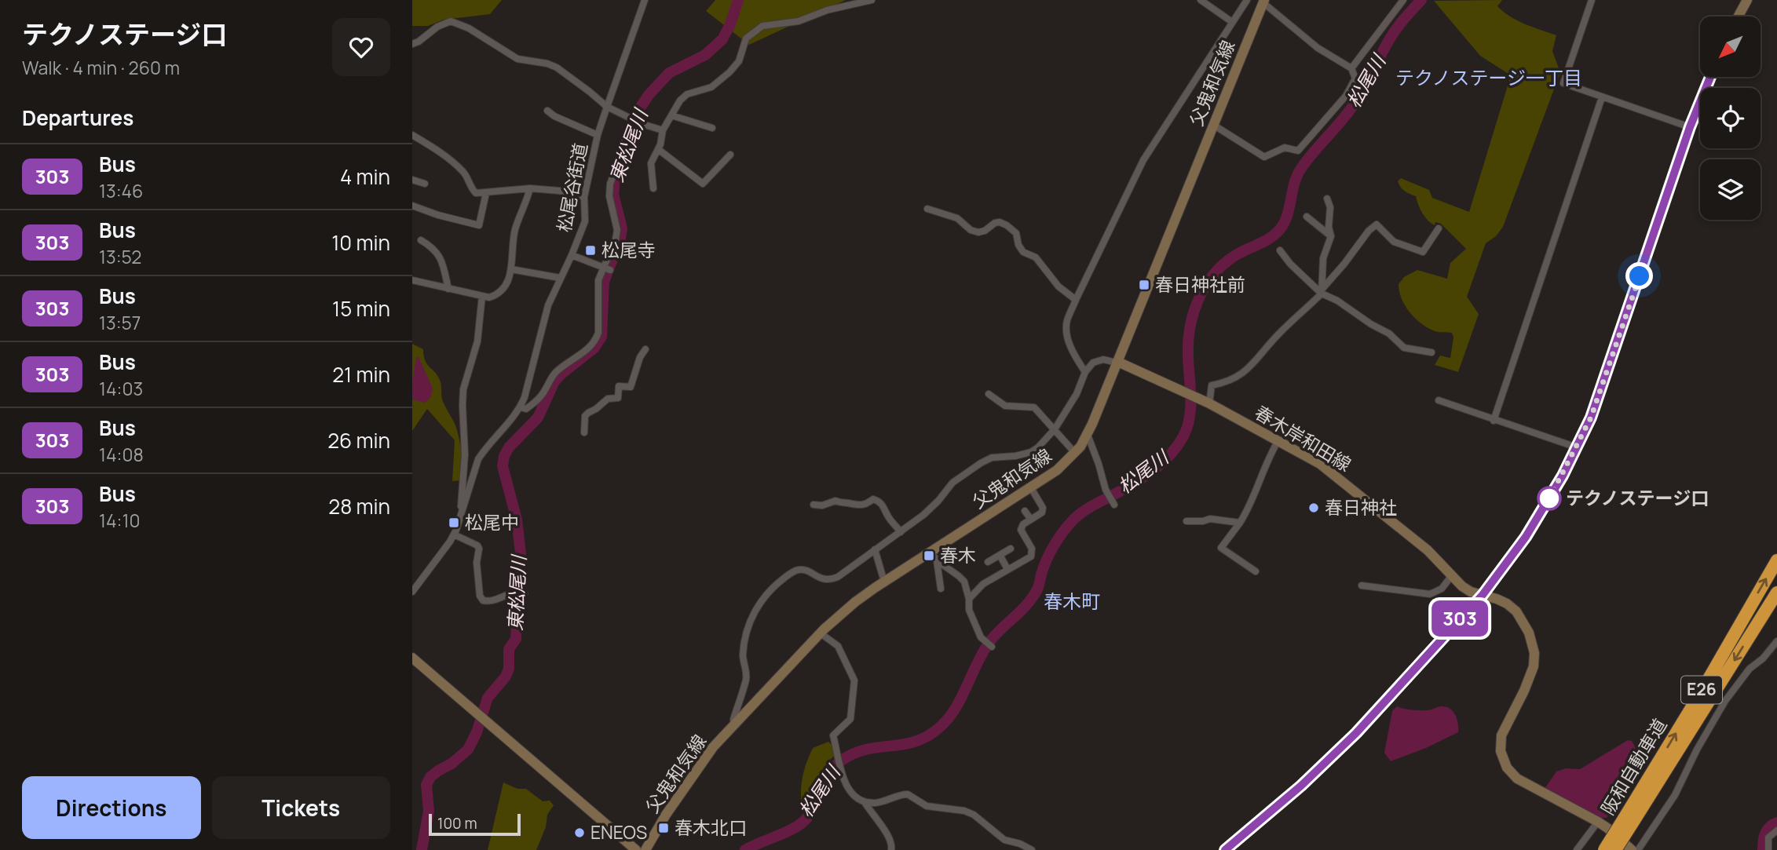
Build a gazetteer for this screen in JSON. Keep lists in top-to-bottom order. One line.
{"streets":{"highway":["E26","阪和自動車道"],"main road":["父鬼和気線","春木岸和田線"],"street":["松尾谷街道"]},"crossings":[["父鬼和気線","春木岸和田線"]],"districts":["テクノステージ一丁目","春木町"],"water":["松尾川","東松尾川"],"places":{"transit":["松尾寺","春日神社前","松尾中","春木","春木北口"],"other":["テクノステージ口","春日神社","ENEOS"]},"lines":["bus line 303"],"scale_bar":"100 m","north":"bottom left","page":{"heading":[["テクノステージ口","Walk · 4 min · 260 m"],"Departures"],"on_map":"303","list":[{"mark":"303","name":"Bus","note":"13:46","value":"4 min"},{"mark":"303","name":"Bus","note":"13:52","value":"10 min"},{"mark":"303","name":"Bus","note":"13:57","value":"15 min"},{"mark":"303","name":"Bus","note":"14:03","value":"21 min"},{"mark":"303","name":"Bus","note":"14:08","value":"26 min"},{"mark":"303","name":"Bus","note":"14:10","value":"28 min"}],"buttons":["Directions","Tickets"],"scale":"100 m"}}
